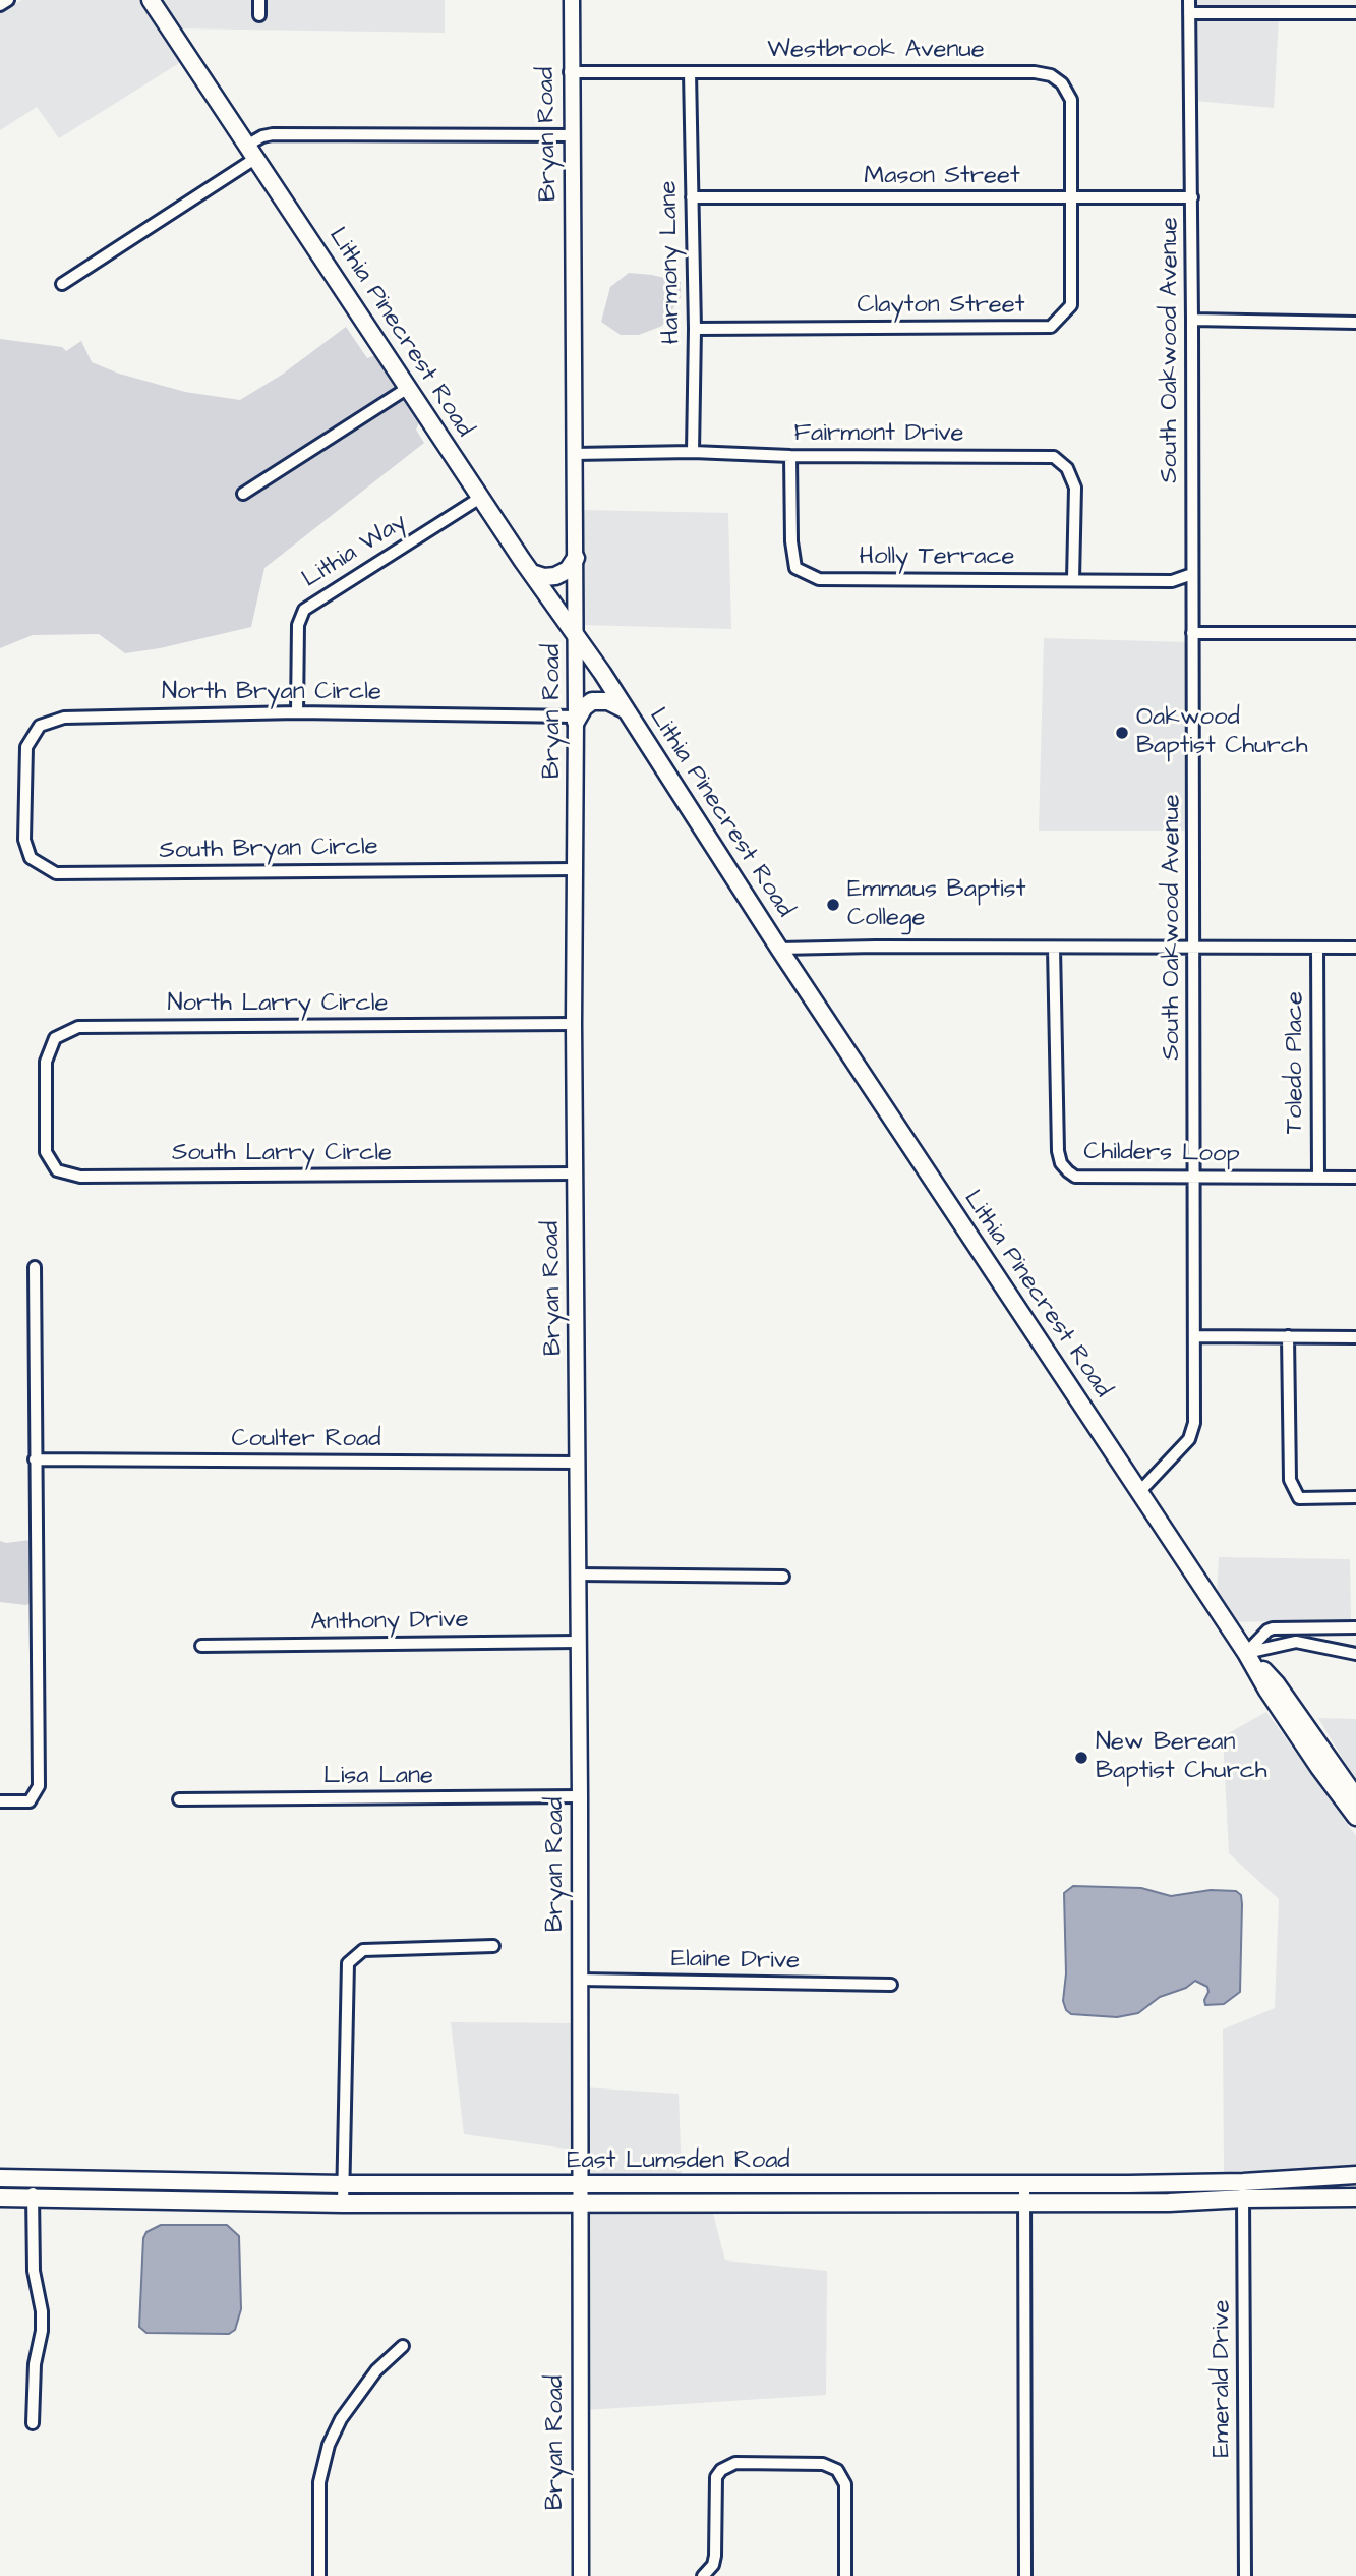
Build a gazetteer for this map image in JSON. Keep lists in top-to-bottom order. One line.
{"streets":{"main road":["Lithia Pinecrest Road","East Lumsden Road"],"street":["Westbrook Avenue","Bryan Road","Mason Street","Harmony Lane","Clayton Street","South Oakwood Avenue","Fairmont Drive","Lithia Way","Holly Terrace","North Bryan Circle","South Bryan Circle","North Larry Circle","Toledo Place","South Larry Circle","Childers Loop","Coulter Road","Anthony Drive","Lisa Lane","Elaine Drive","Emerald Drive"]},"crossings":[["Westbrook Avenue","Bryan Road"],["Westbrook Avenue","Mason Street"],["Westbrook Avenue","Harmony Lane"],["Westbrook Avenue","Clayton Street"],["Bryan Road","Lithia Pinecrest Road"],["Bryan Road","Fairmont Drive"],["Bryan Road","North Bryan Circle"],["Bryan Road","South Bryan Circle"],["Bryan Road","North Larry Circle"],["Bryan Road","South Larry Circle"],["Bryan Road","Coulter Road"],["Bryan Road","Anthony Drive"],["Bryan Road","Lisa Lane"],["Bryan Road","Elaine Drive"],["Bryan Road","East Lumsden Road"],["Mason Street","Harmony Lane"],["Mason Street","Clayton Street"],["Mason Street","South Oakwood Avenue"],["Harmony Lane","Clayton Street"],["Harmony Lane","Fairmont Drive"],["Lithia Pinecrest Road","South Oakwood Avenue"],["Lithia Pinecrest Road","Lithia Way"],["South Oakwood Avenue","Holly Terrace"],["South Oakwood Avenue","Childers Loop"],["Fairmont Drive","Holly Terrace"],["Lithia Way","North Bryan Circle"],["North Bryan Circle","South Bryan Circle"],["North Larry Circle","South Larry Circle"],["Toledo Place","Childers Loop"],["East Lumsden Road","Emerald Drive"]],"places":["Oakwood Baptist Church","Emmaus Baptist College","New Berean Baptist Church"]}
